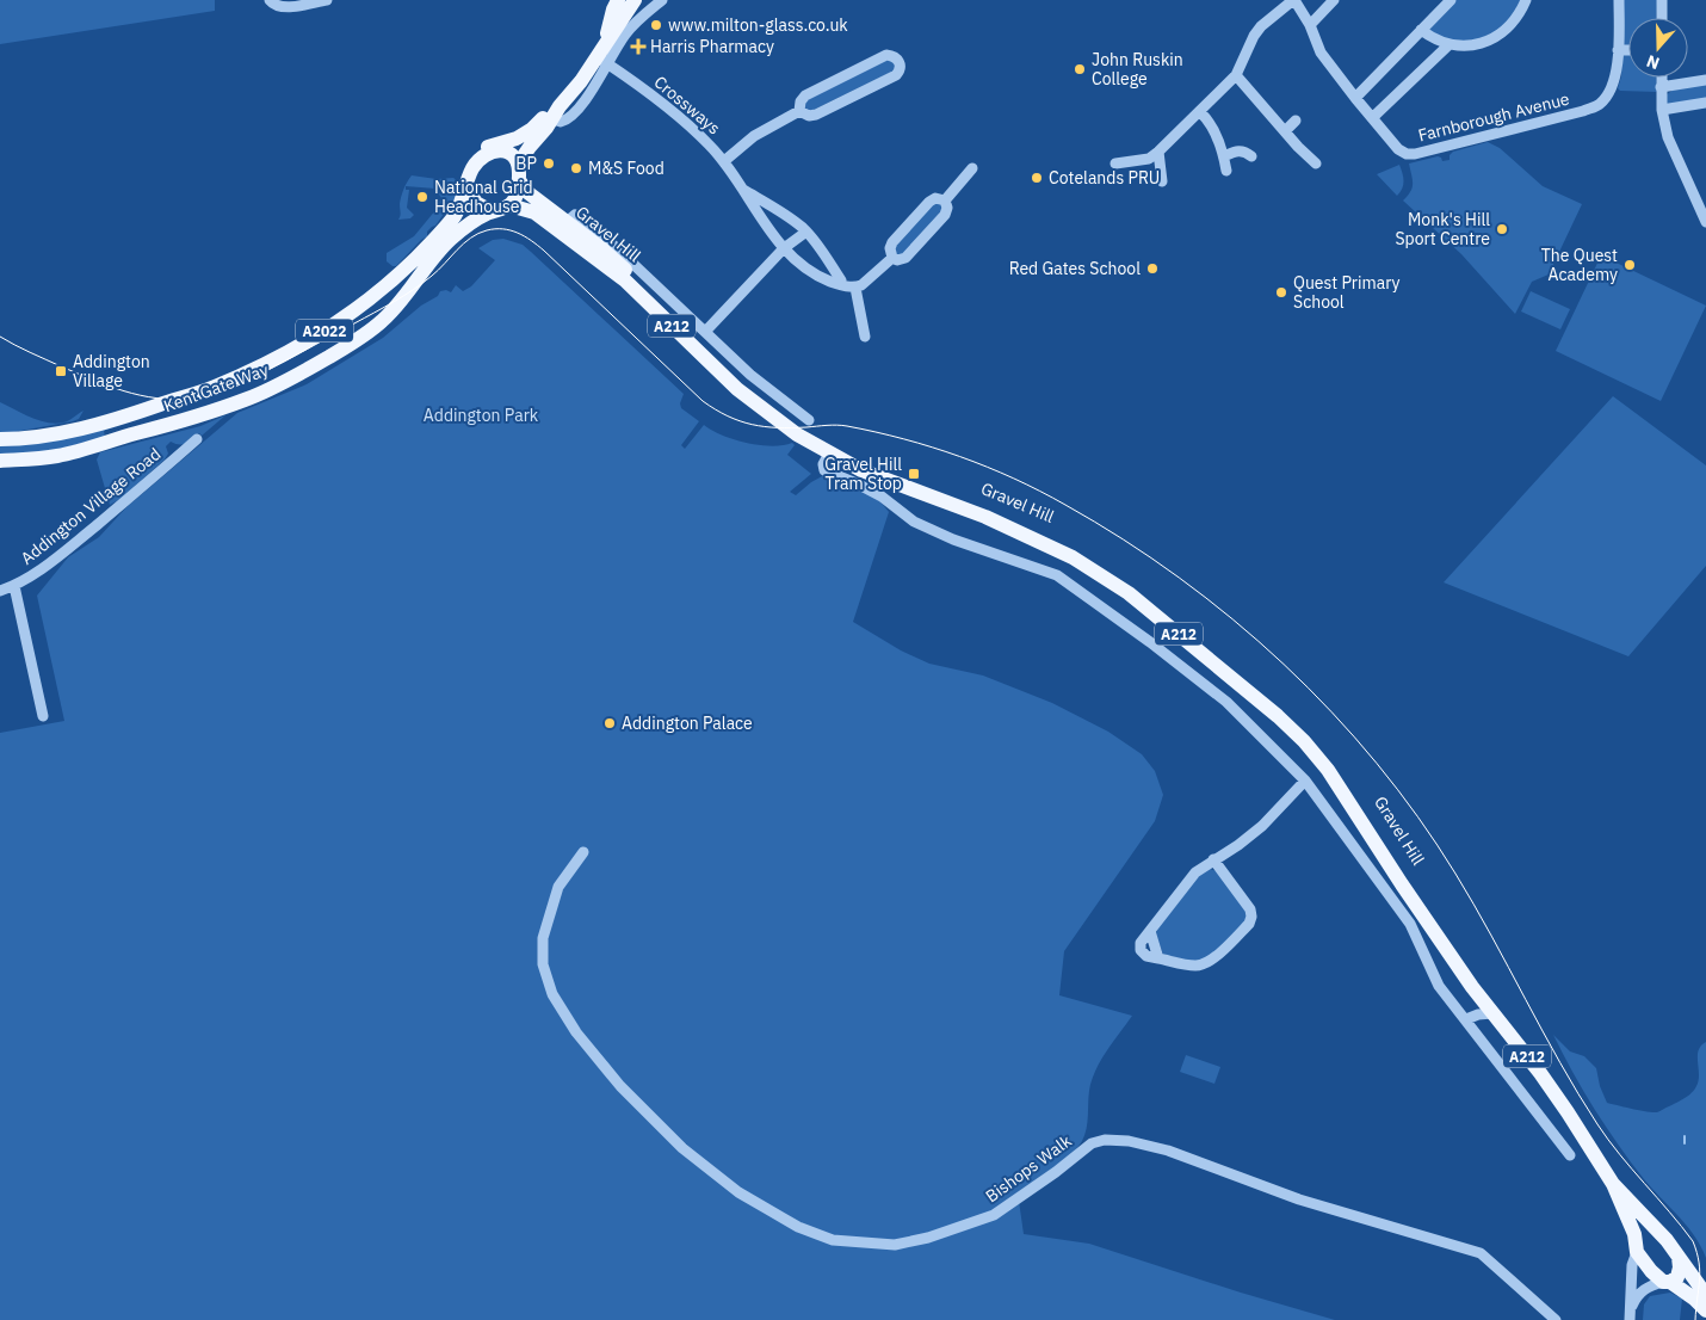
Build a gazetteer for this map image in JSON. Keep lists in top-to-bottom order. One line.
{"streets":{"main road":["Gravel Hill","A212","A2022","Kent Gate Way"],"street":["Crossways","Farnborough Avenue","Addington Village Road","Bishops Walk"]},"crossings":[["Gravel Hill","A212"],["Gravel Hill","Kent Gate Way"]],"parks":["Addington Park"],"places":{"other":["www.milton-glass.co.uk","John Ruskin College","BP","M&S Food","Cotelands PRU","National Grid Headhouse","Monk's Hill Sport Centre","The Quest Academy","Red Gates School","Quest Primary School","Addington Palace"],"health":["Harris Pharmacy"],"transit":["Addington Village","Gravel Hill Tram Stop"]},"north":"bottom"}
